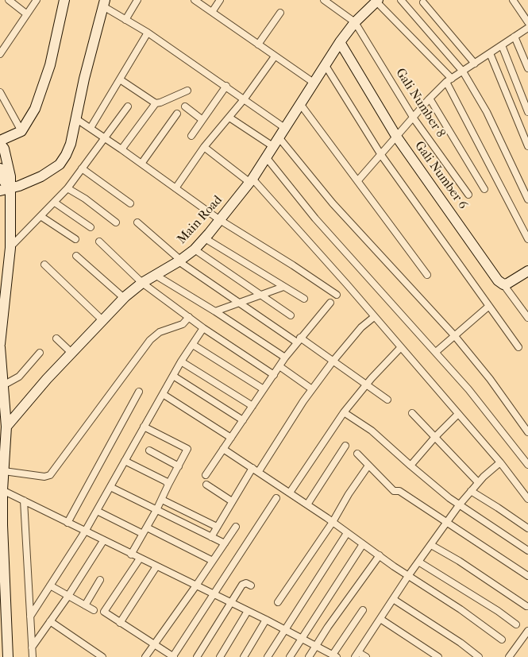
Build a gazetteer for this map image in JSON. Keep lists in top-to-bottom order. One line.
{"streets":{"street":["Gali Number 8","Gali Number 6","Main Road"]},"crossings":[["Gali Number 8","Main Road"],["Gali Number 6","Main Road"]]}
